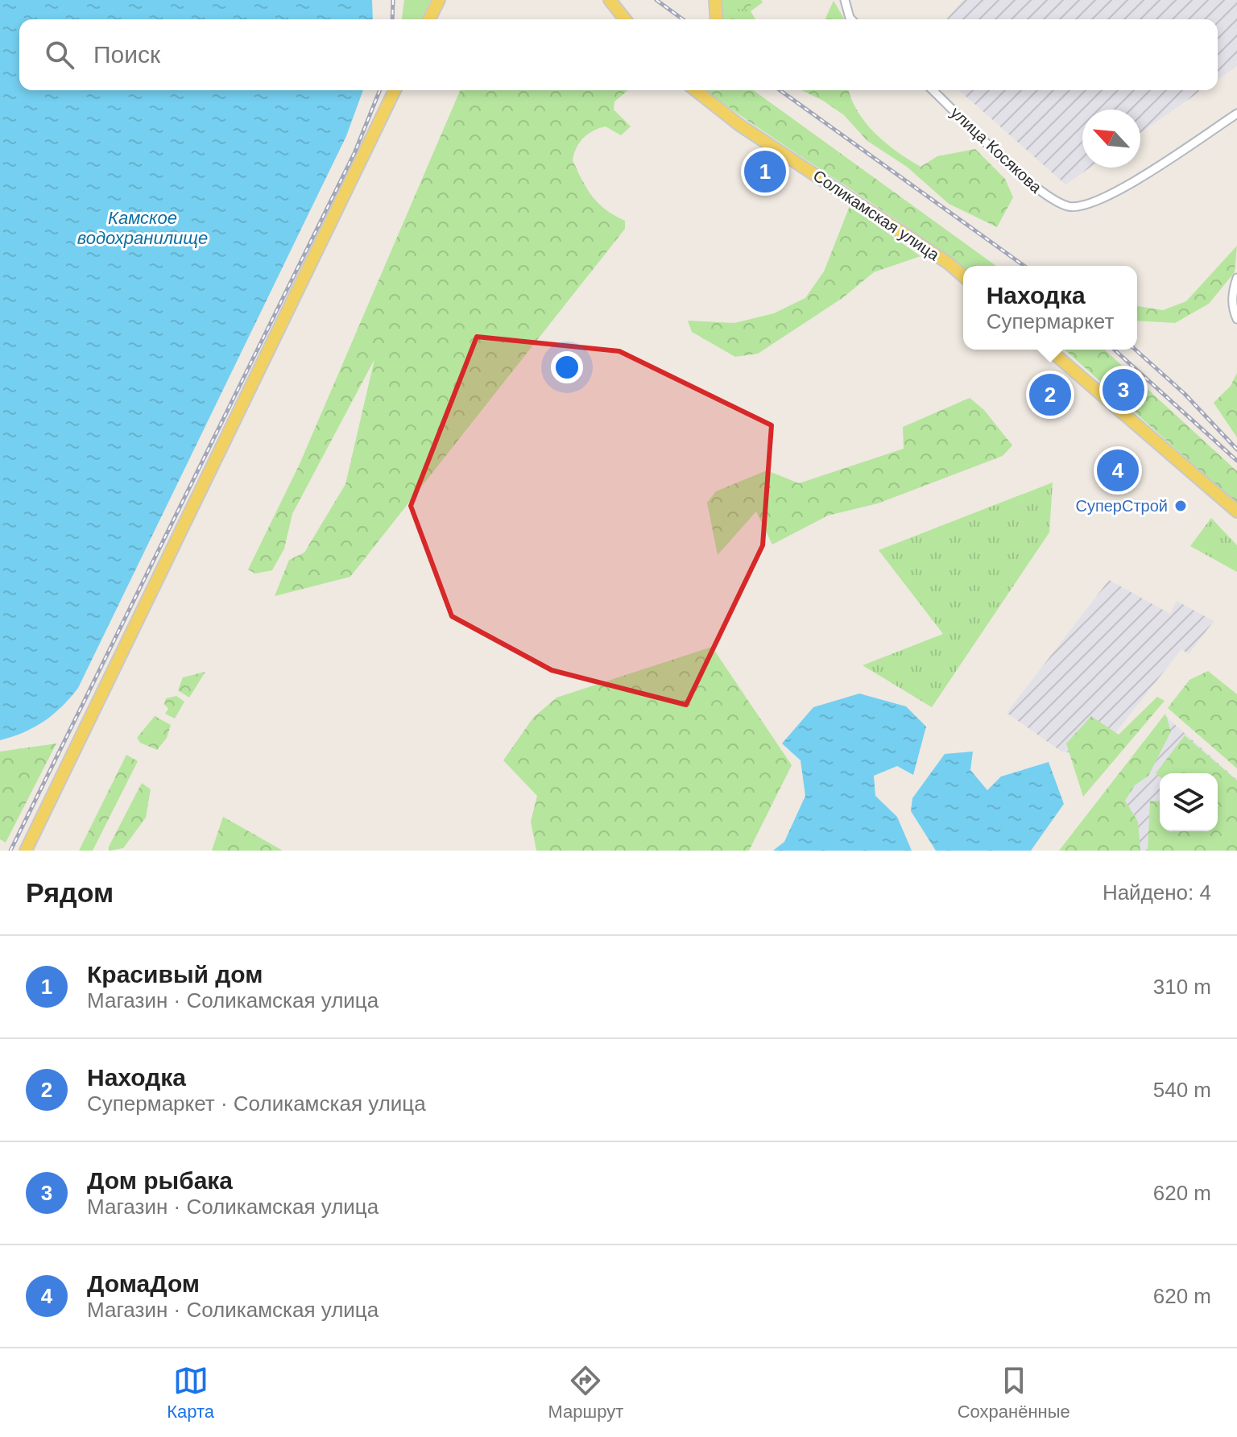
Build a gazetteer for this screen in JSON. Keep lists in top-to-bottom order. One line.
{"streets":{"main road":["Соликамская улица"],"street":["улица Косякова"]},"water":["Камское водохранилище"],"places":["СуперСтрой"],"north":"top left","page":{"search":"Поиск","pins":["1","3","2","4"],"popup":["Находка","Супермаркет"],"heading":["Рядом","Найдено: 4"],"list":[{"mark":"1","name":"Красивый дом","note":"Магазин · Соликамская улица","value":"310 m"},{"mark":"2","name":"Находка","note":"Супермаркет · Соликамская улица","value":"540 m"},{"mark":"3","name":"Дом рыбака","note":"Магазин · Соликамская улица","value":"620 m"},{"mark":"4","name":"ДомаДом","note":"Магазин · Соликамская улица","value":"620 m"}],"nav":["Карта","Маршрут","Сохранённые"]}}
